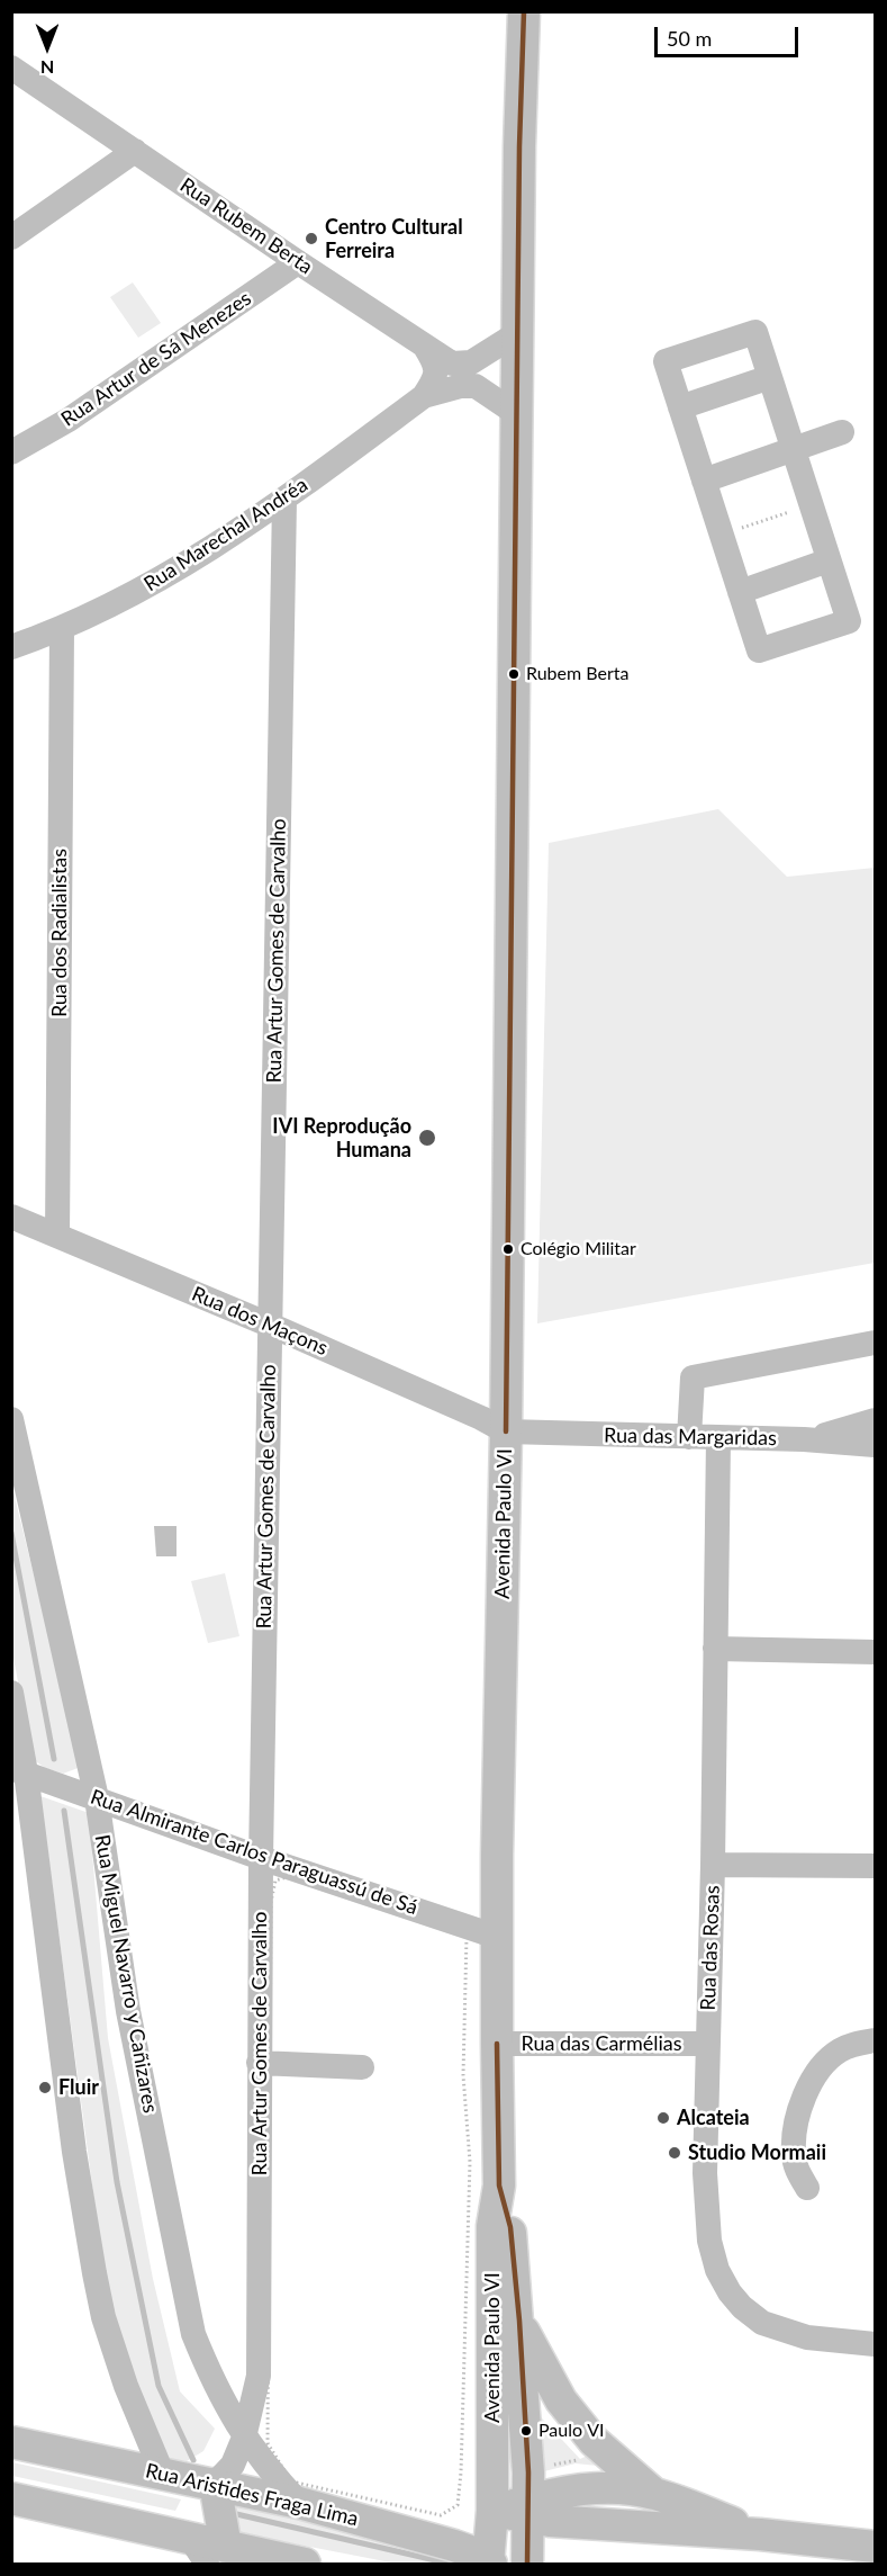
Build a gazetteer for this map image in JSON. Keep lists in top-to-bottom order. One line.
{"streets":{"main road":["Avenida Paulo VI","Rua Aristides Fraga Lima"],"street":["Rua Rubem Berta","Rua Artur de Sá Menezes","Rua Marechal Andréa","Rua dos Radialistas","Rua Artur Gomes de Carvalho","Rua dos Maçons","Rua das Margaridas","Rua Almirante Carlos Paraguassú de Sá","Rua das Rosas","Rua Miguel Navarro y Cañizares","Rua das Carmélias"]},"crossings":[["Rua Rubem Berta","Rua Artur de Sá Menezes"],["Rua Rubem Berta","Avenida Paulo VI"],["Rua Marechal Andréa","Rua dos Radialistas"],["Rua Marechal Andréa","Rua Artur Gomes de Carvalho"],["Rua Marechal Andréa","Avenida Paulo VI"],["Rua dos Radialistas","Rua dos Maçons"],["Rua Artur Gomes de Carvalho","Rua dos Maçons"],["Rua Artur Gomes de Carvalho","Rua Almirante Carlos Paraguassú de Sá"],["Rua Artur Gomes de Carvalho","Rua Miguel Navarro y Cañizares"],["Rua Artur Gomes de Carvalho","Rua Aristides Fraga Lima"],["Rua dos Maçons","Rua das Margaridas"],["Rua dos Maçons","Avenida Paulo VI"],["Rua das Margaridas","Avenida Paulo VI"],["Rua das Margaridas","Rua das Rosas"],["Avenida Paulo VI","Rua Almirante Carlos Paraguassú de Sá"],["Avenida Paulo VI","Rua das Carmélias"],["Avenida Paulo VI","Rua Aristides Fraga Lima"],["Rua Almirante Carlos Paraguassú de Sá","Rua Miguel Navarro y Cañizares"],["Rua das Rosas","Rua das Carmélias"],["Rua Miguel Navarro y Cañizares","Rua Aristides Fraga Lima"]],"places":["Centro Cultural Ferreira","Rubem Berta","IVI Reprodução Humana","Colégio Militar","Fluir","Alcateia","Studio Mormaii","Paulo VI"],"scale_bar":"50 m","north":"bottom"}
